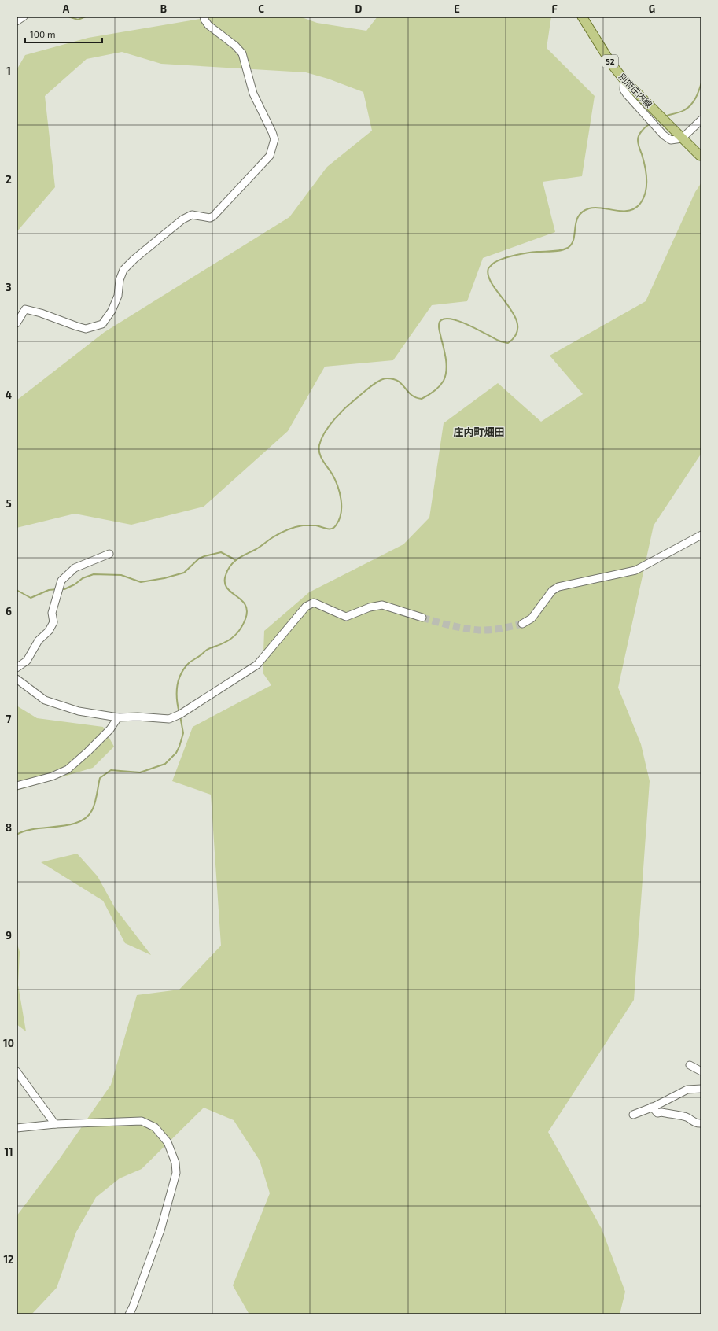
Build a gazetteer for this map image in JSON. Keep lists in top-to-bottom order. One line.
{"streets":{"main road":["52","別府庄内線"]},"districts":["庄内町畑田"],"scale_bar":"100 m","grid":{"columns":["A","B","C","D","E","F","G"],"rows":["1","2","3","4","5","6","7","8","9","10","11","12"]}}
